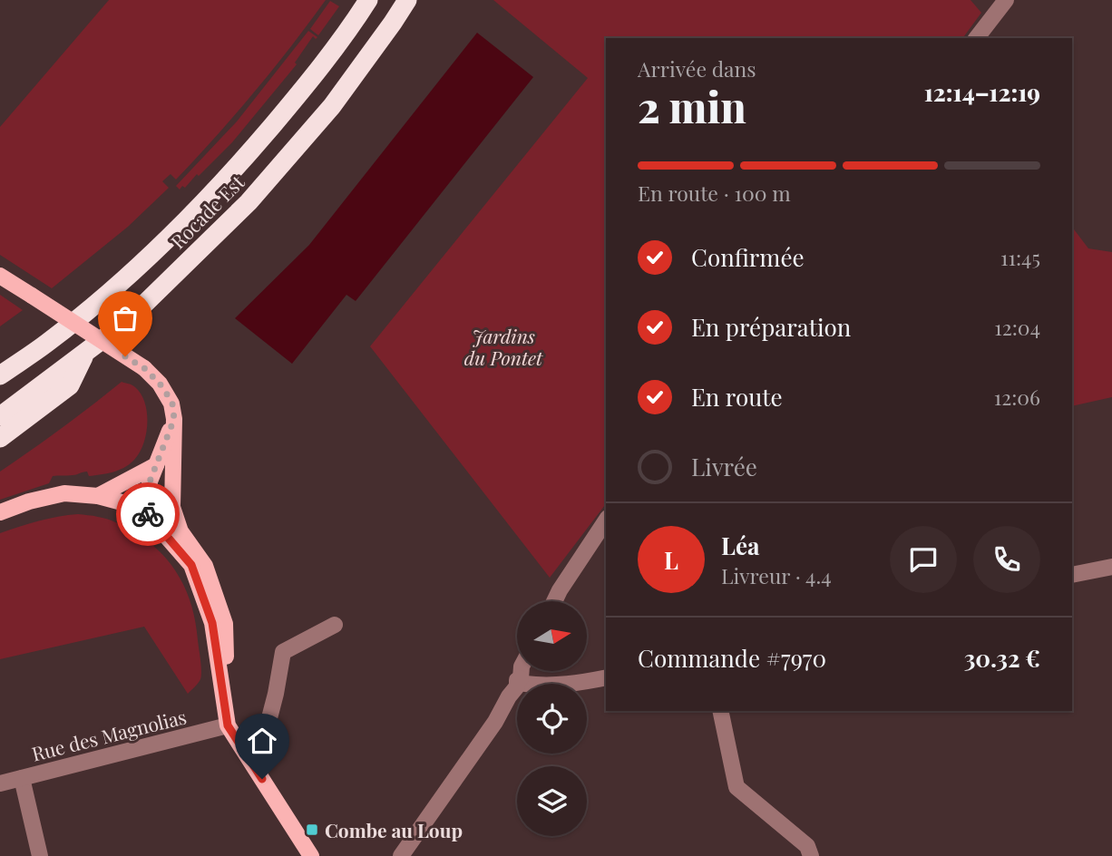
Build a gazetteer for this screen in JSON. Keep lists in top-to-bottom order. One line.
{"streets":{"highway":["Rocade Est"],"street":["Rue des Magnolias"]},"parks":["Jardins du Pontet"],"places":{"transit":["Combe au Loup"]},"north":"right","page":{"heading":["2 min","Arrivée dans","12:14–12:19"],"panel":["Léa","Livreur · 4.4","Commande #7970","30.32 €"],"bar":"En route · 100 m","list":[["Confirmée","11:45"],["En préparation","12:04"],["En route","12:06"],"Livrée"],"round":"L"}}
